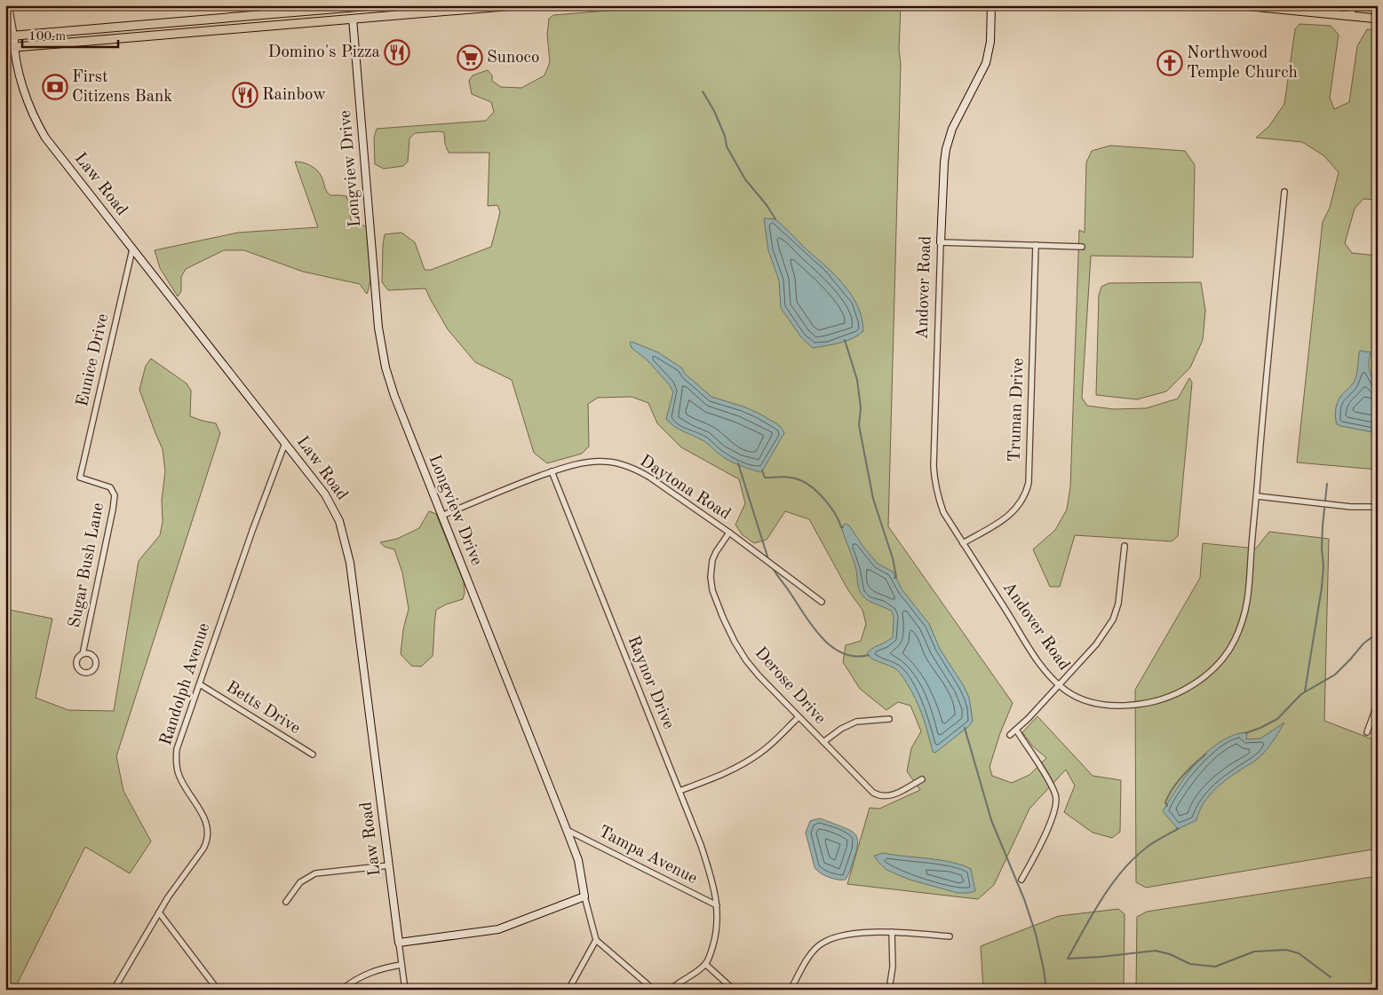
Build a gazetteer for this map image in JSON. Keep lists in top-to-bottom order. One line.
{"streets":{"street":["Longview Drive","Law Road","Andover Road","Eunice Drive","Truman Drive","Daytona Road","Sugar Bush Lane","Raynor Drive","Randolph Avenue","Derose Drive","Betts Drive","Tampa Avenue"]},"crossings":[["Longview Drive","Daytona Road"],["Longview Drive","Tampa Avenue"],["Law Road","Eunice Drive"],["Law Road","Randolph Avenue"],["Andover Road","Truman Drive"],["Eunice Drive","Sugar Bush Lane"],["Daytona Road","Raynor Drive"],["Daytona Road","Derose Drive"],["Raynor Drive","Tampa Avenue"],["Randolph Avenue","Betts Drive"]],"places":{"restaurant":["Domino's Pizza","Rainbow"],"supermarket":["Sunoco"],"church":["Northwood Temple Church"],"bank":["First Citizens Bank"]},"scale_bar":"100 m"}
